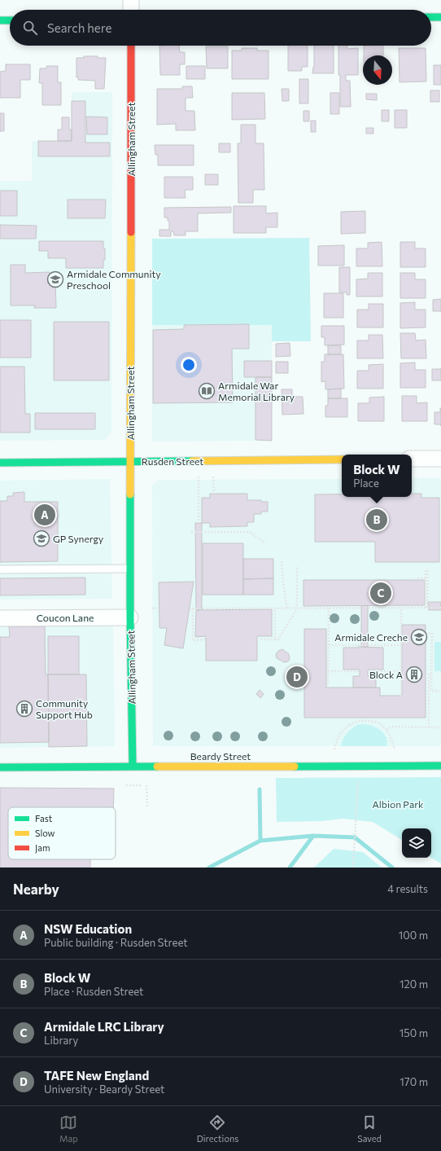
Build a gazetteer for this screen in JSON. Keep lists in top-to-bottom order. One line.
{"streets":{"street":["Allingham Street","Rusden Street","Coucon Lane","Beardy Street"]},"crossings":[["Allingham Street","Rusden Street"],["Allingham Street","Coucon Lane"],["Allingham Street","Beardy Street"]],"parks":["Albion Park"],"places":{"school or university":["Armidale Community Preschool","GP Synergy","Armidale Creche"],"library":["Armidale War Memorial Library"],"building":["Block A","Community Support Hub"]},"legend":["Fast","Slow","Jam"],"north":"bottom","page":{"search":"Search here","popup":["Block W","Place"],"pins":["A","B","C","D"],"heading":["Nearby","4 results"],"list":[{"mark":"A","name":"NSW Education","note":"Public building · Rusden Street","value":"100 m"},{"mark":"B","name":"Block W","note":"Place · Rusden Street","value":"120 m"},{"mark":"C","name":"Armidale LRC Library","note":"Library","value":"150 m"},{"mark":"D","name":"TAFE New England","note":"University · Beardy Street","value":"170 m"}],"nav":["Map","Directions","Saved"]}}
